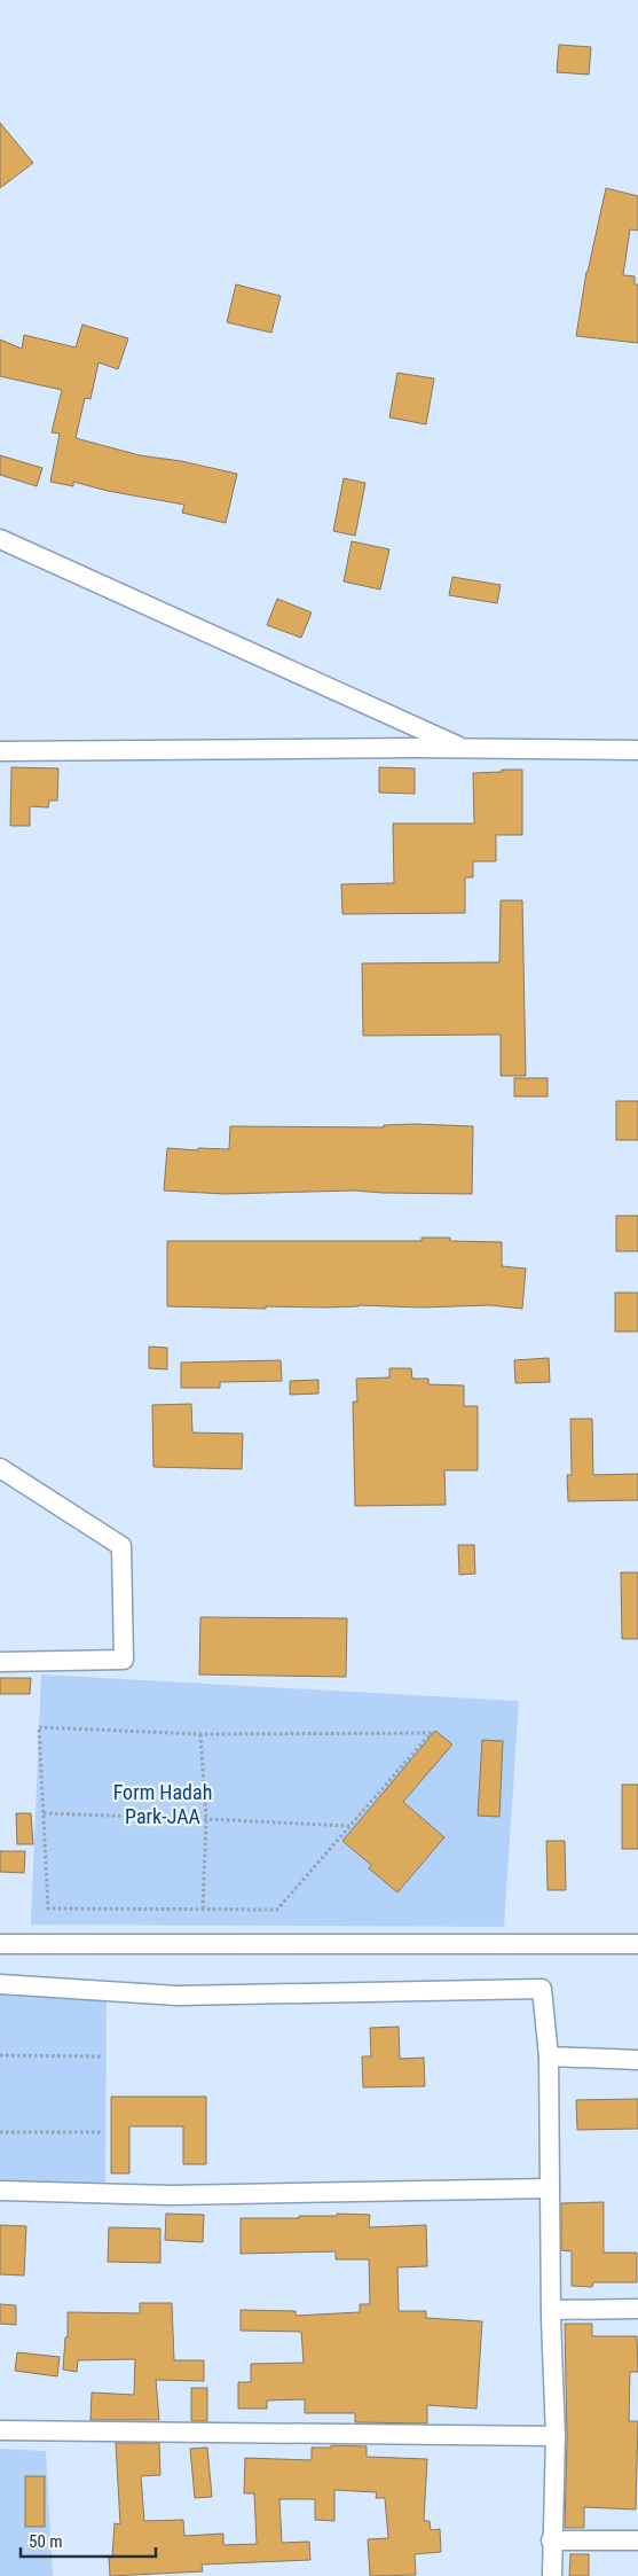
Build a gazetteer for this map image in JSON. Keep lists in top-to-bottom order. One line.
{"parks":["Form Hadah Park-JAA"],"scale_bar":"50 m"}
